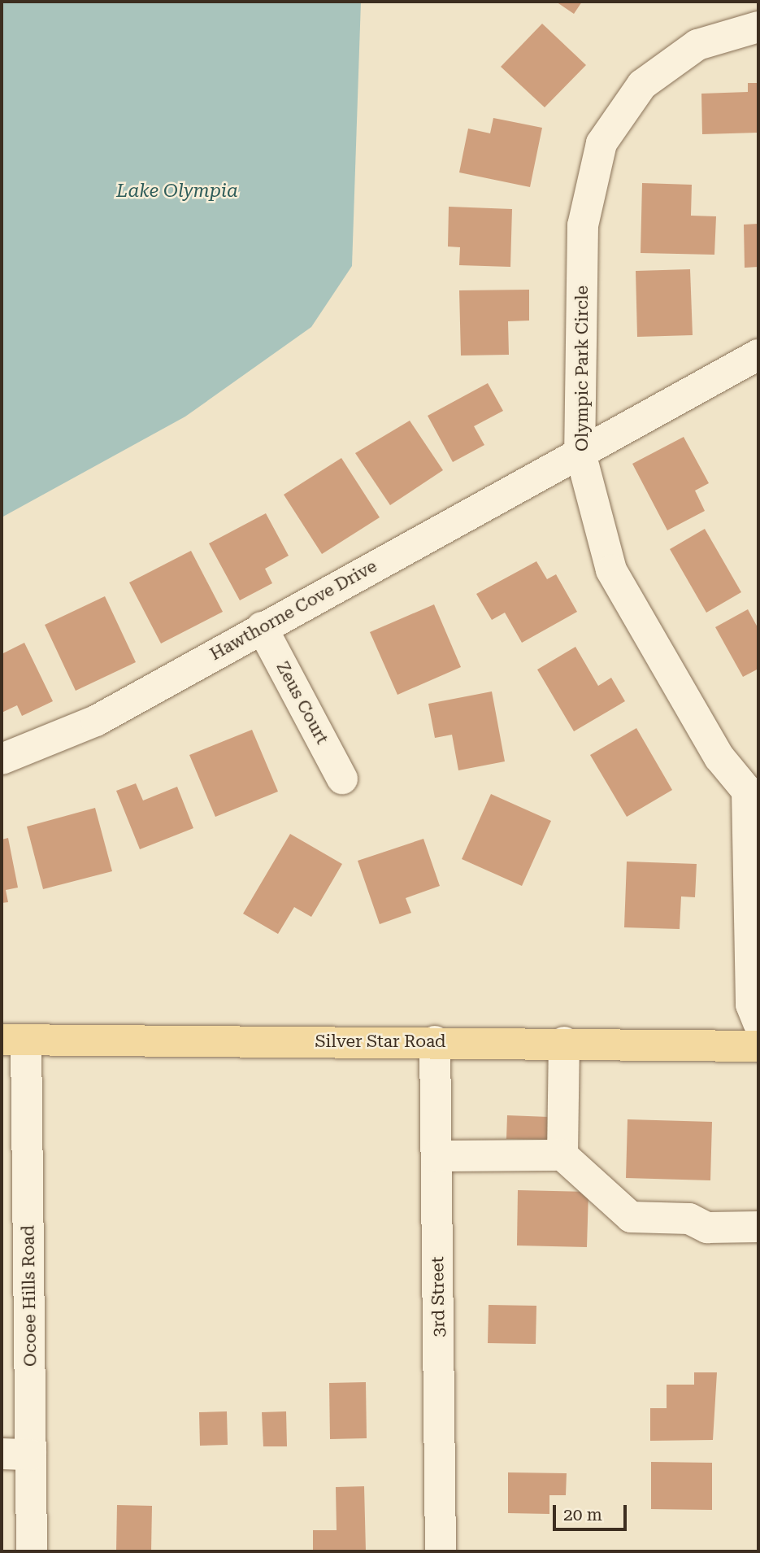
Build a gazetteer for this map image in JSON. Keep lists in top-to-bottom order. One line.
{"streets":{"main road":["Silver Star Road"],"street":["Olympic Park Circle","Hawthorne Cove Drive","Zeus Court","Ocoee Hills Road","3rd Street"]},"crossings":[["Olympic Park Circle","Hawthorne Cove Drive"],["Hawthorne Cove Drive","Zeus Court"],["Silver Star Road","Ocoee Hills Road"],["Silver Star Road","3rd Street"]],"water":["Lake Olympia"],"scale_bar":"20 m"}
